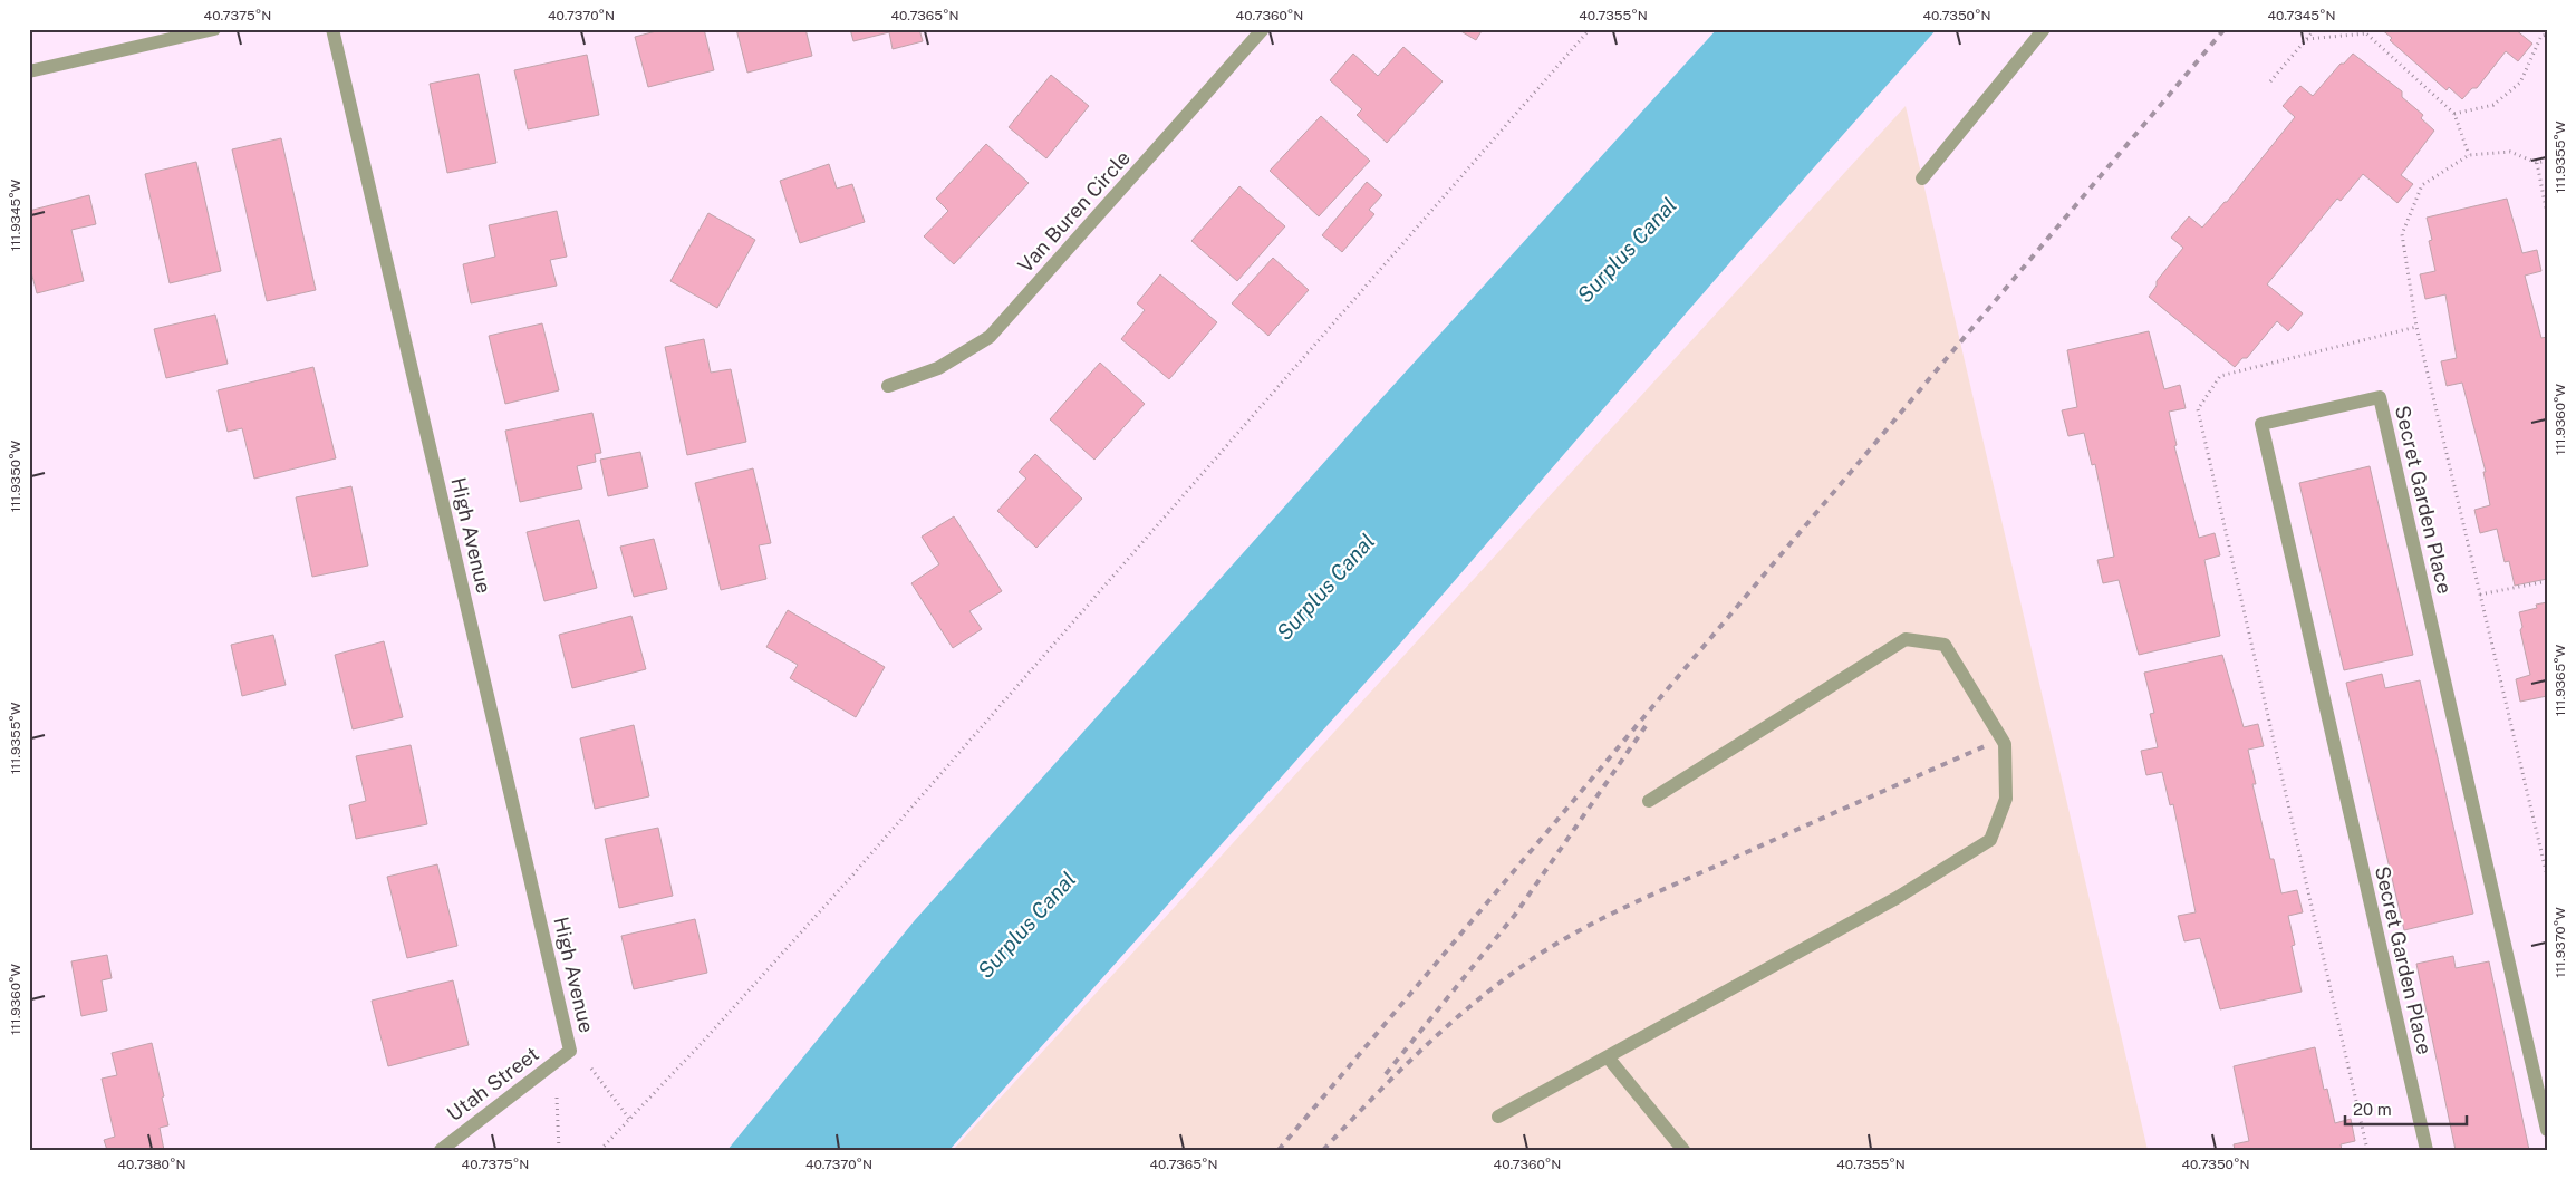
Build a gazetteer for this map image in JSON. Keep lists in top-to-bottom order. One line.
{"streets":{"street":["Van Buren Circle","Secret Garden Place","High Avenue","Utah Street"]},"crossings":[["High Avenue","Utah Street"]],"water":["Surplus Canal"],"scale_bar":"20 m","coordinates":["40.7375°N","40.7370°N","40.7365°N","40.7360°N","40.7355°N","40.7350°N","40.7345°N","111.9355°W","111.9345°W","111.9360°W","111.9350°W","111.9365°W","111.9370°W","40.7380°N"]}
